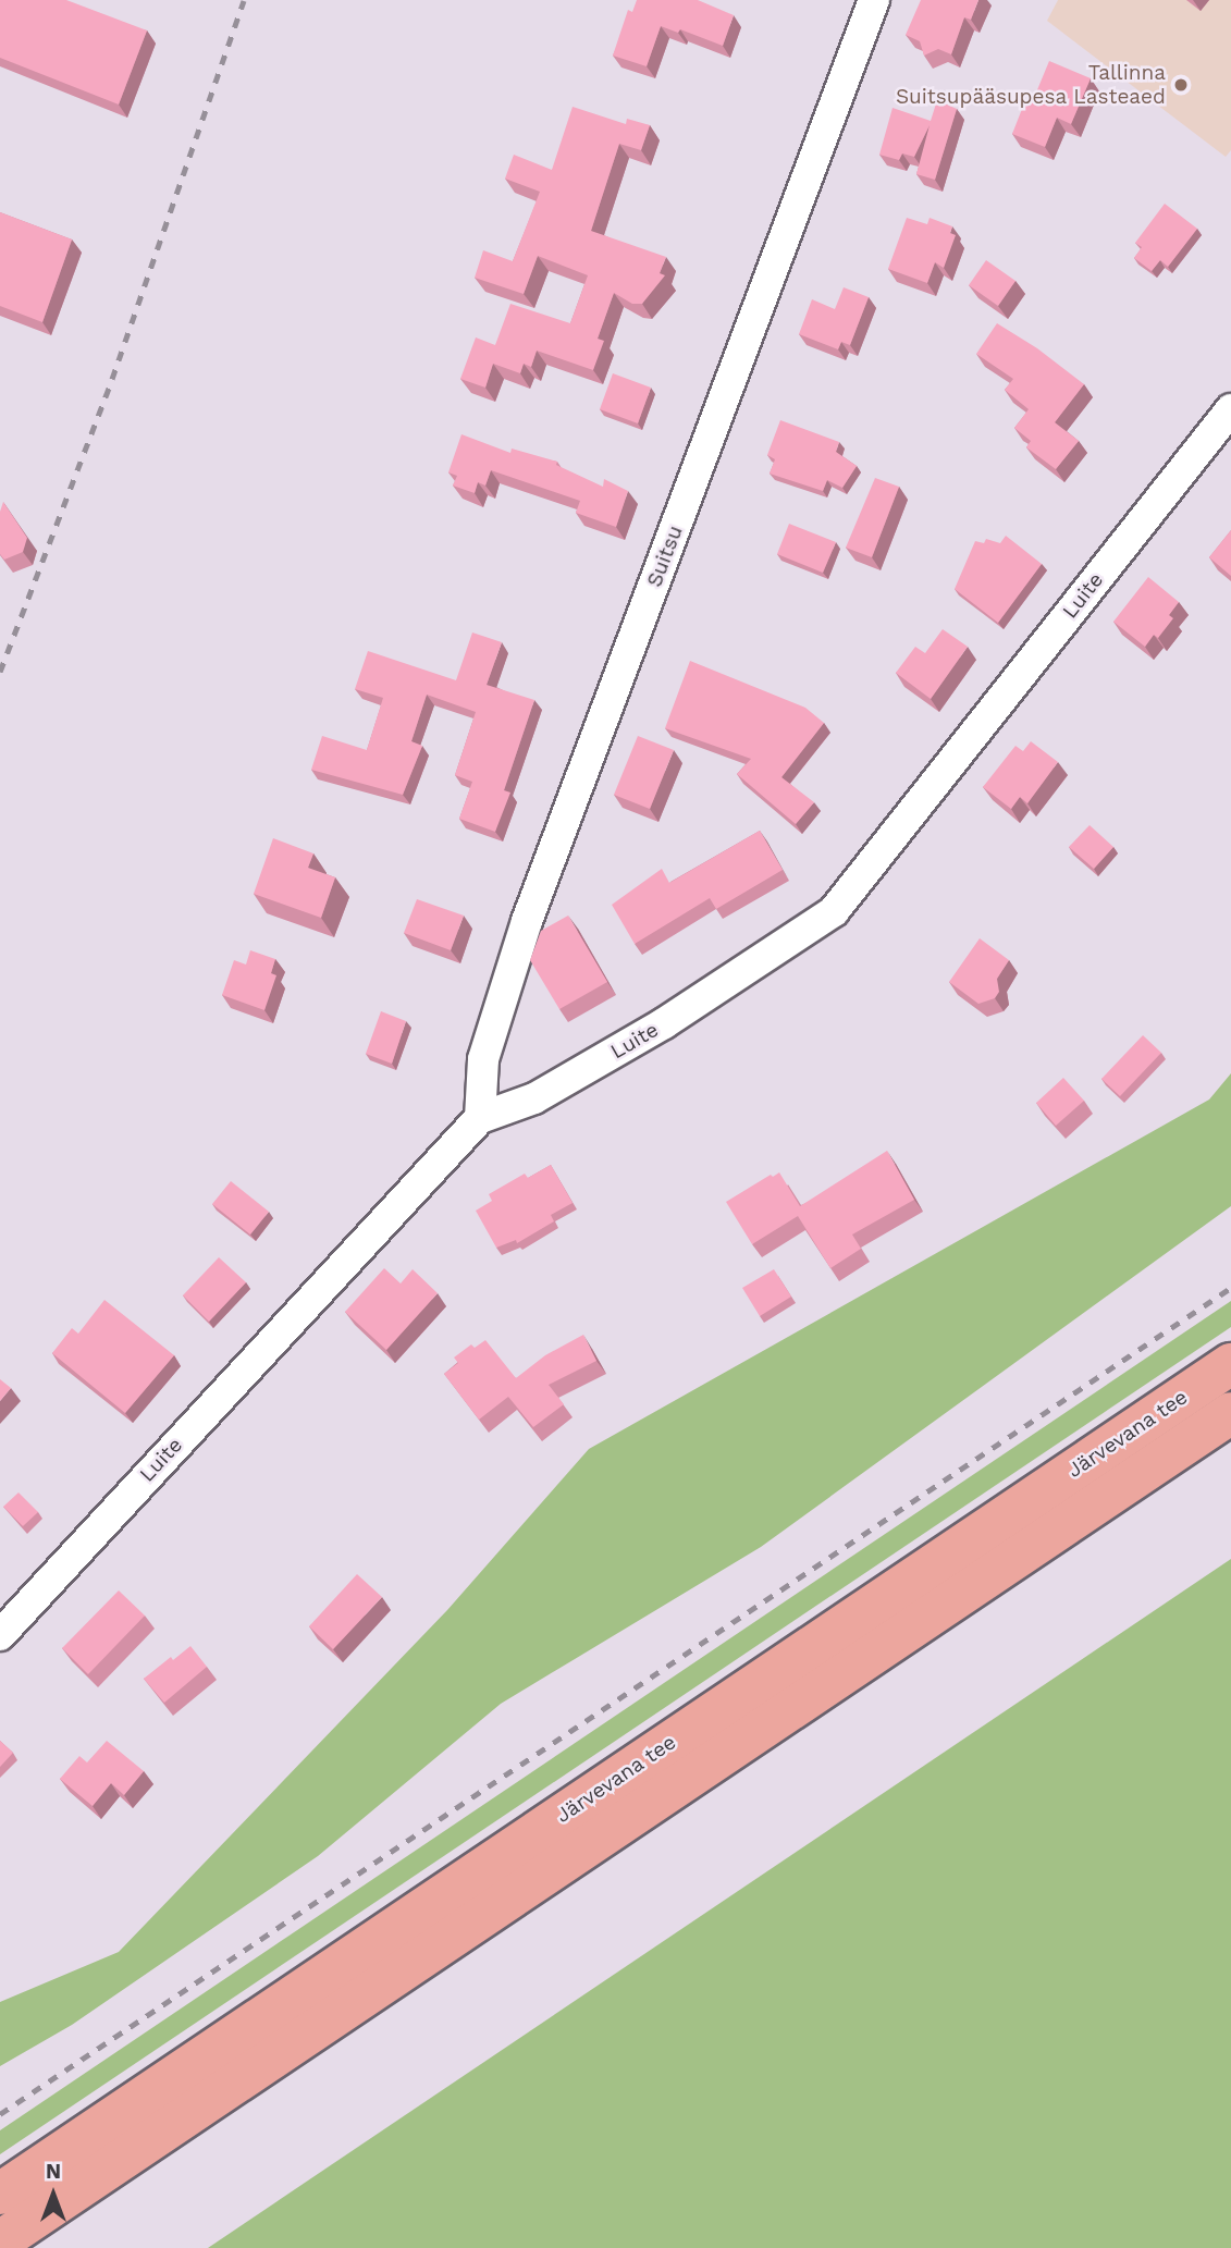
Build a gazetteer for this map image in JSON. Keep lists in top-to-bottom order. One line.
{"streets":{"highway":["Järvevana tee"],"street":["Suitsu","Luite"]},"crossings":[["Suitsu","Luite"]],"places":["Tallinna Suitsupääsupesa Lasteaed"],"north":"top"}
